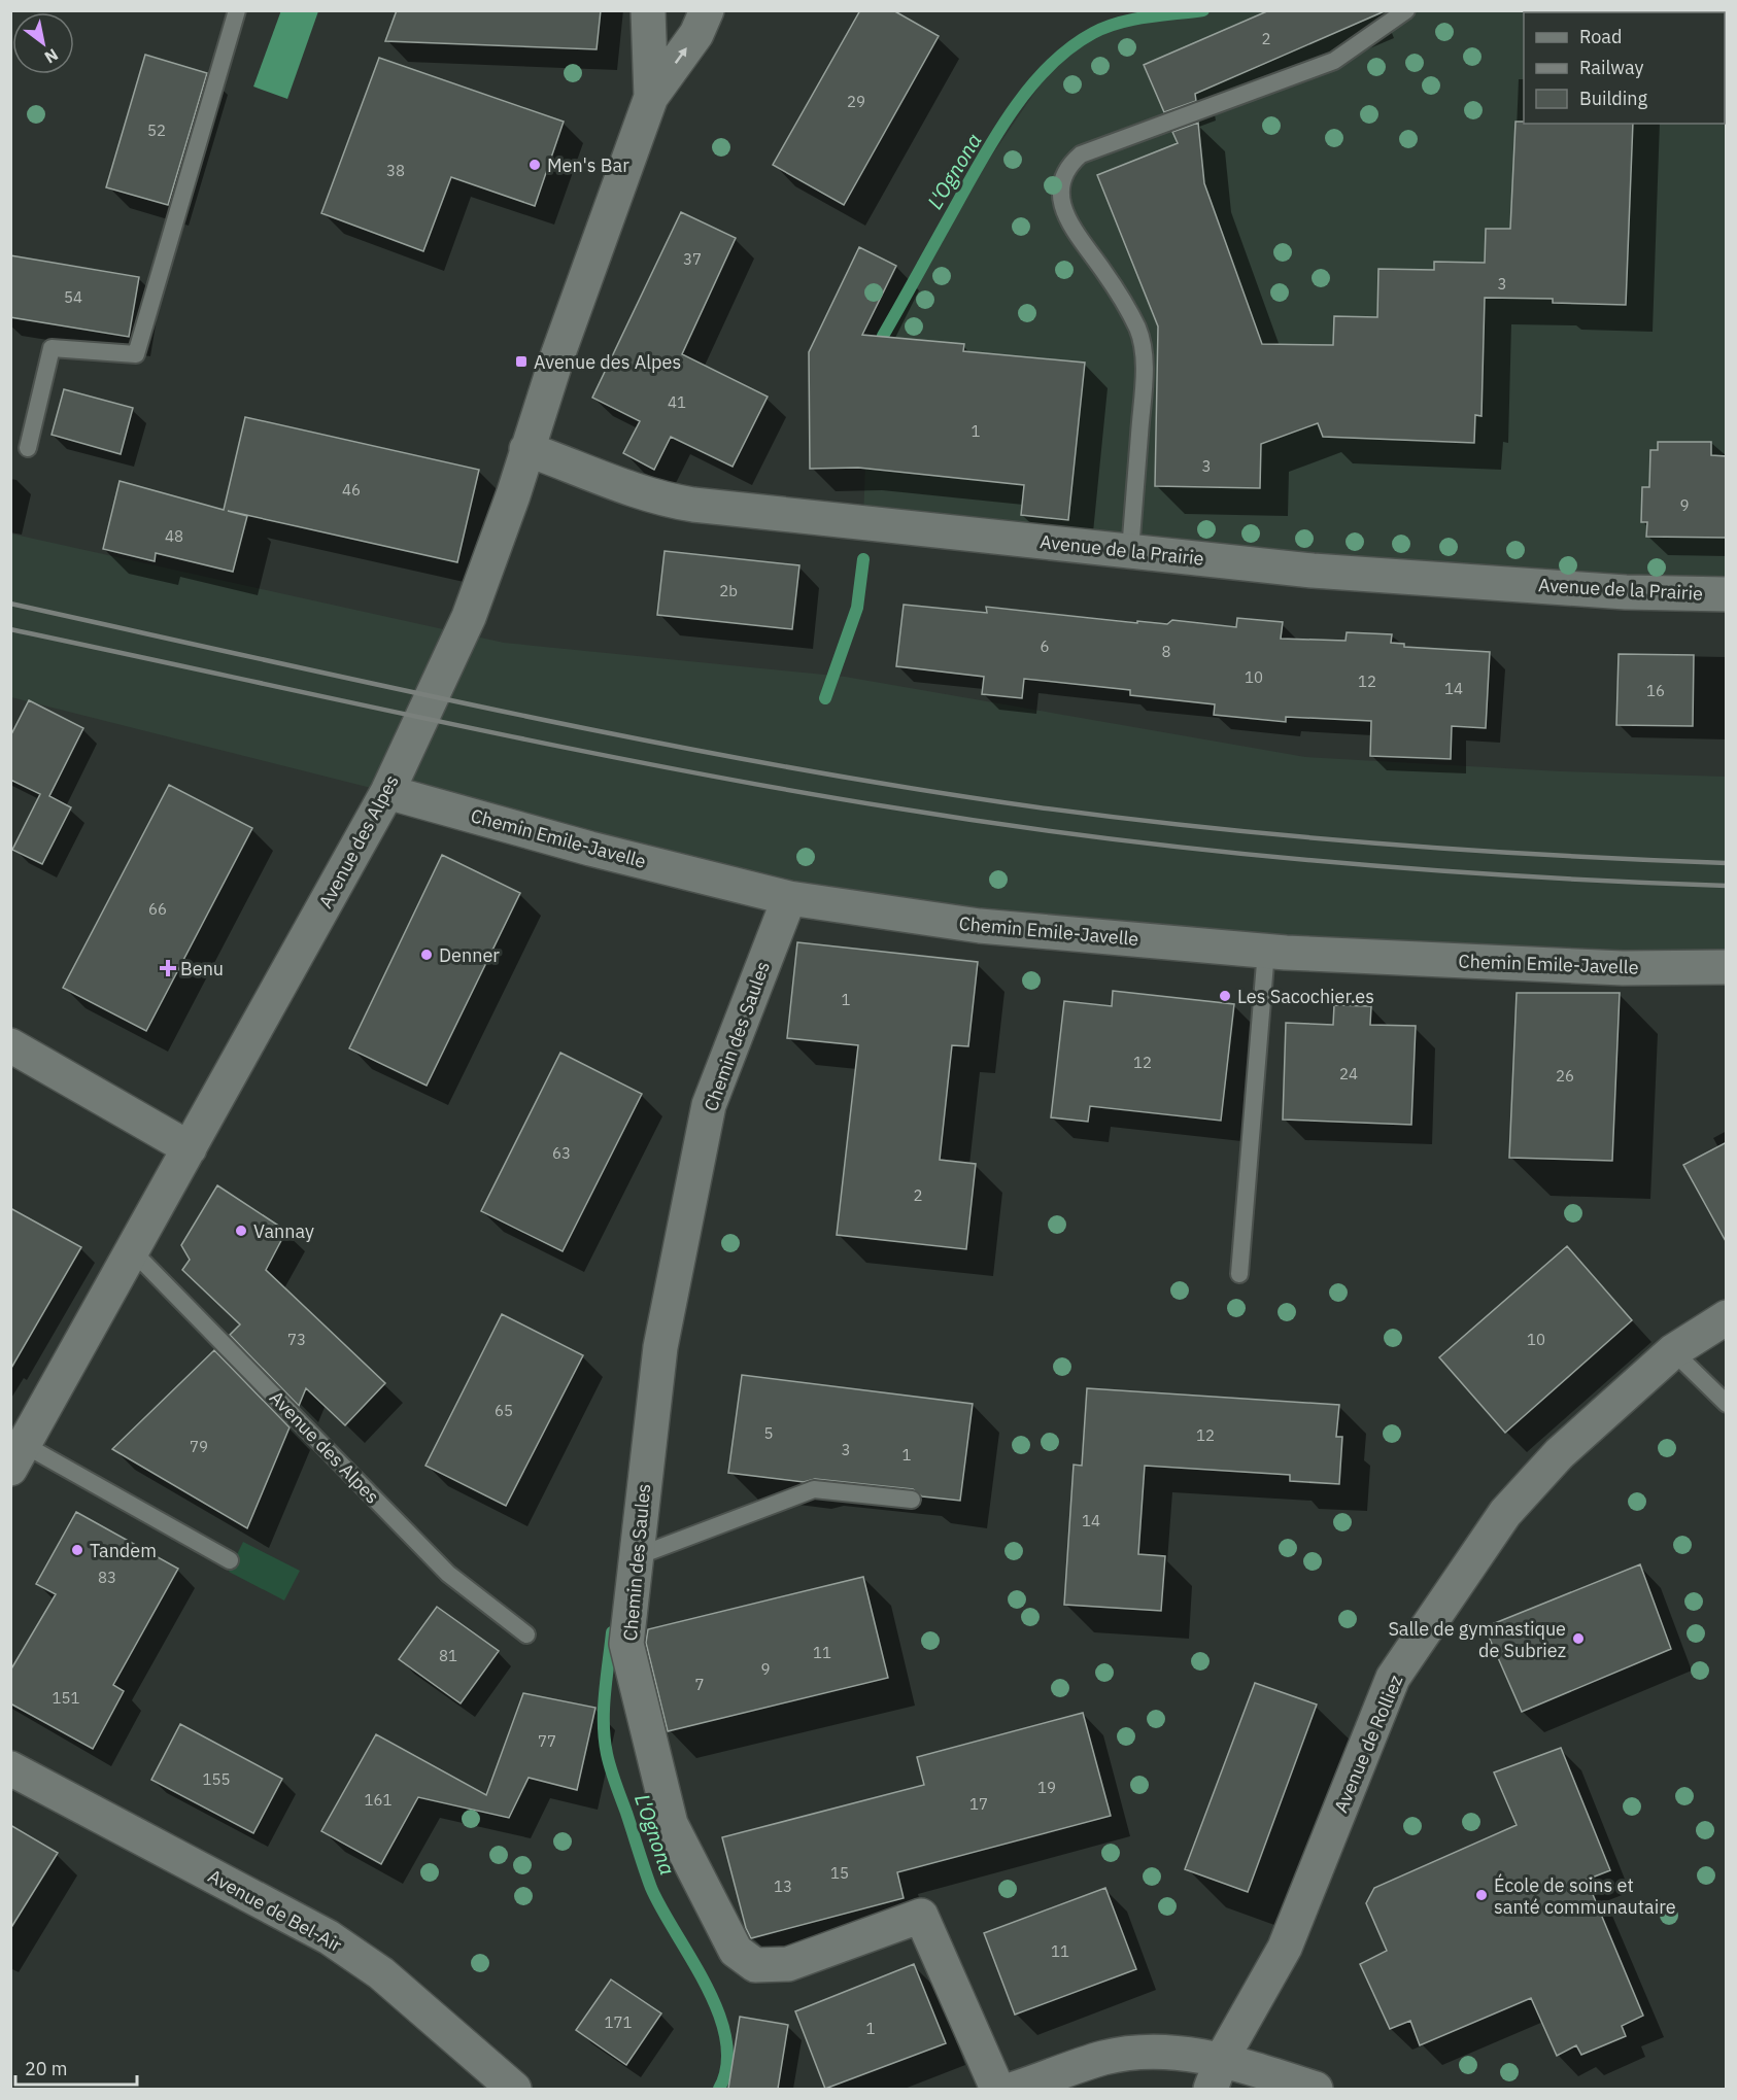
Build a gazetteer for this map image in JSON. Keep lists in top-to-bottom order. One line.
{"streets":{"street":["Avenue de la Prairie","Chemin Emile-Javelle","Avenue des Alpes","Chemin des Saules","Avenue de Rolliez","Avenue de Bel-Air"]},"crossings":[["Avenue de la Prairie","Avenue des Alpes"],["Chemin Emile-Javelle","Avenue des Alpes"],["Chemin Emile-Javelle","Chemin des Saules"]],"water":["L'Ognona"],"places":{"other":["Men's Bar","Denner","Les Sacochier.es","Vannay","Tandem","Salle de gymnastique de Subriez","École de soins et santé communautaire"],"transit":["Avenue des Alpes"],"health":["Benu"]},"house_numbers":["2","29","52","38","37","3","54","41","1","3","46","9","48","2b","6","8","10","12","14","16","66","1","12","24","26","63","2","73","10","65","5","12","79","3","1","14","83","11","81","9","7","151","77","155","19","161","17","15","13","11","171","1"],"legend":["Road","Railway","Building"],"scale_bar":"20 m","north":"bottom right"}
